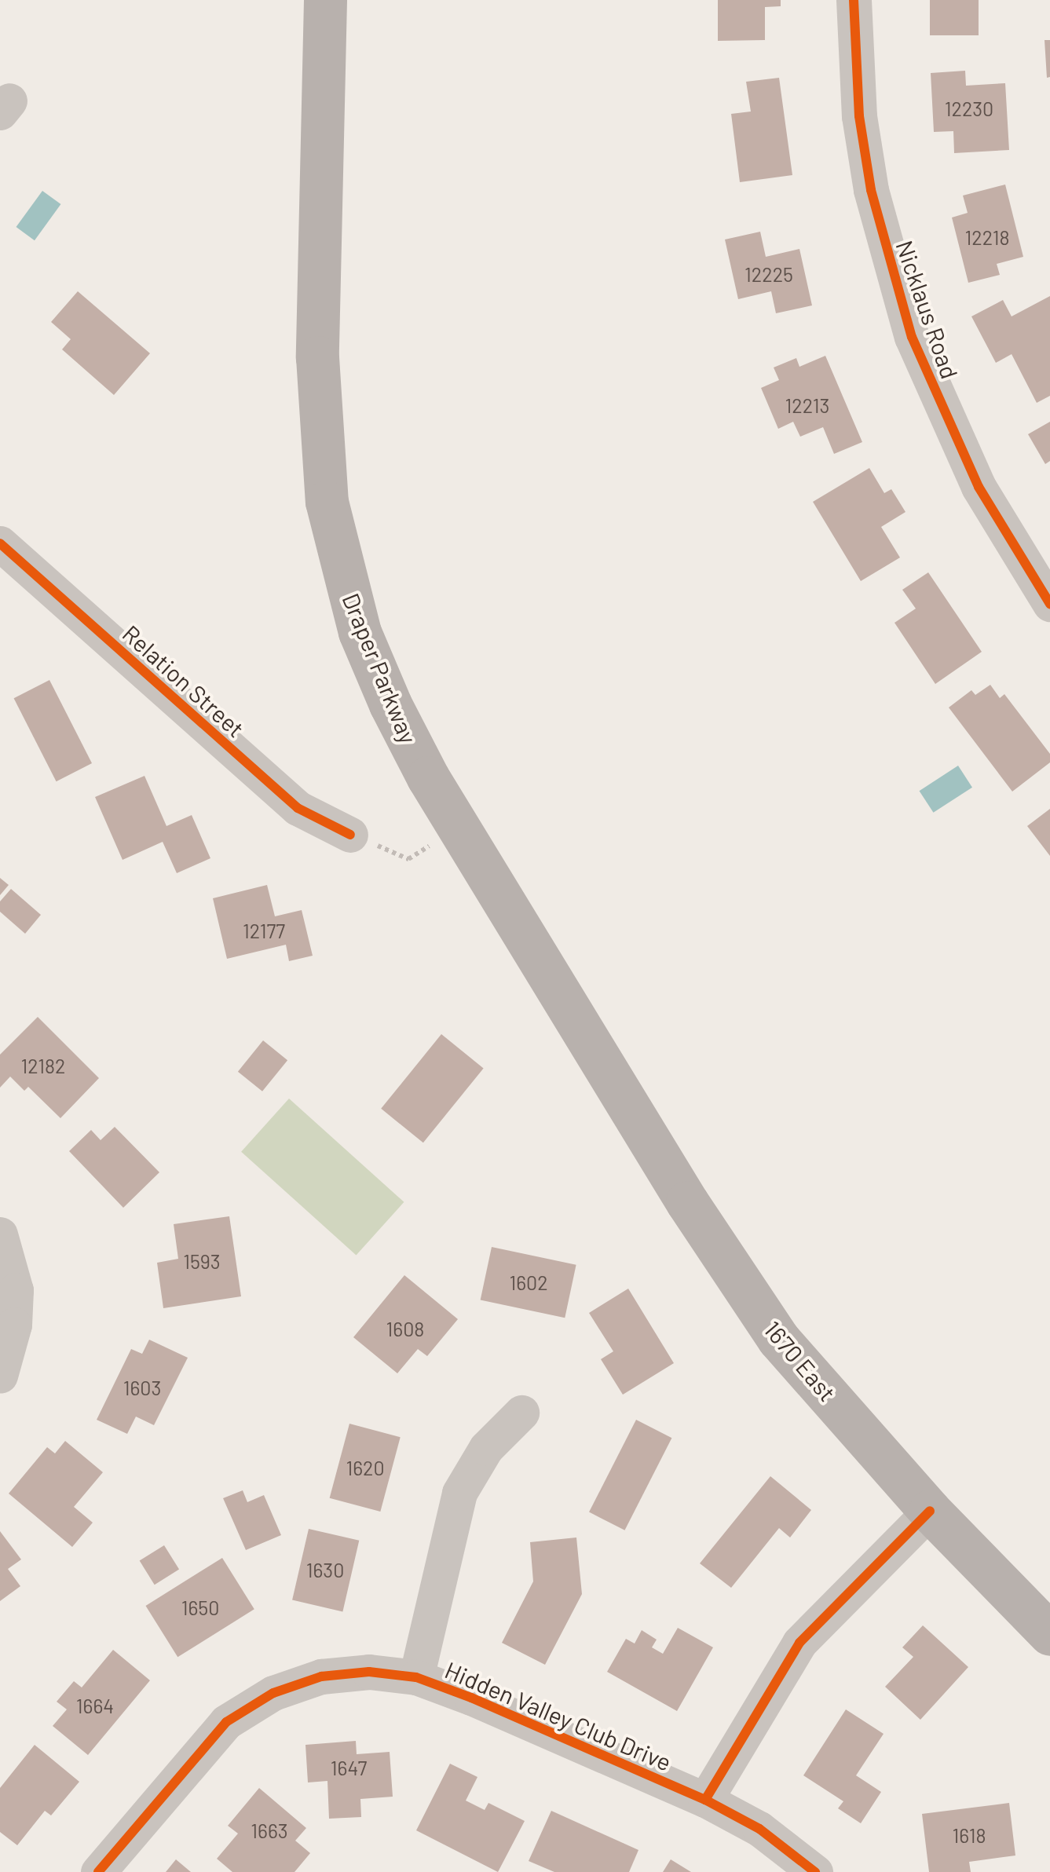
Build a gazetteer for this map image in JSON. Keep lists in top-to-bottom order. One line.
{"streets":{"main road":["Draper Parkway","1670 East"],"street":["Nicklaus Road","Relation Street","Hidden Valley Club Drive"]},"crossings":[["Draper Parkway","1670 East"]],"house_numbers":["12230","12218","12225","12213","12177","12182","1593","1602","1608","1603","1620","1630","1650","1664","1647","1663","1618"]}
